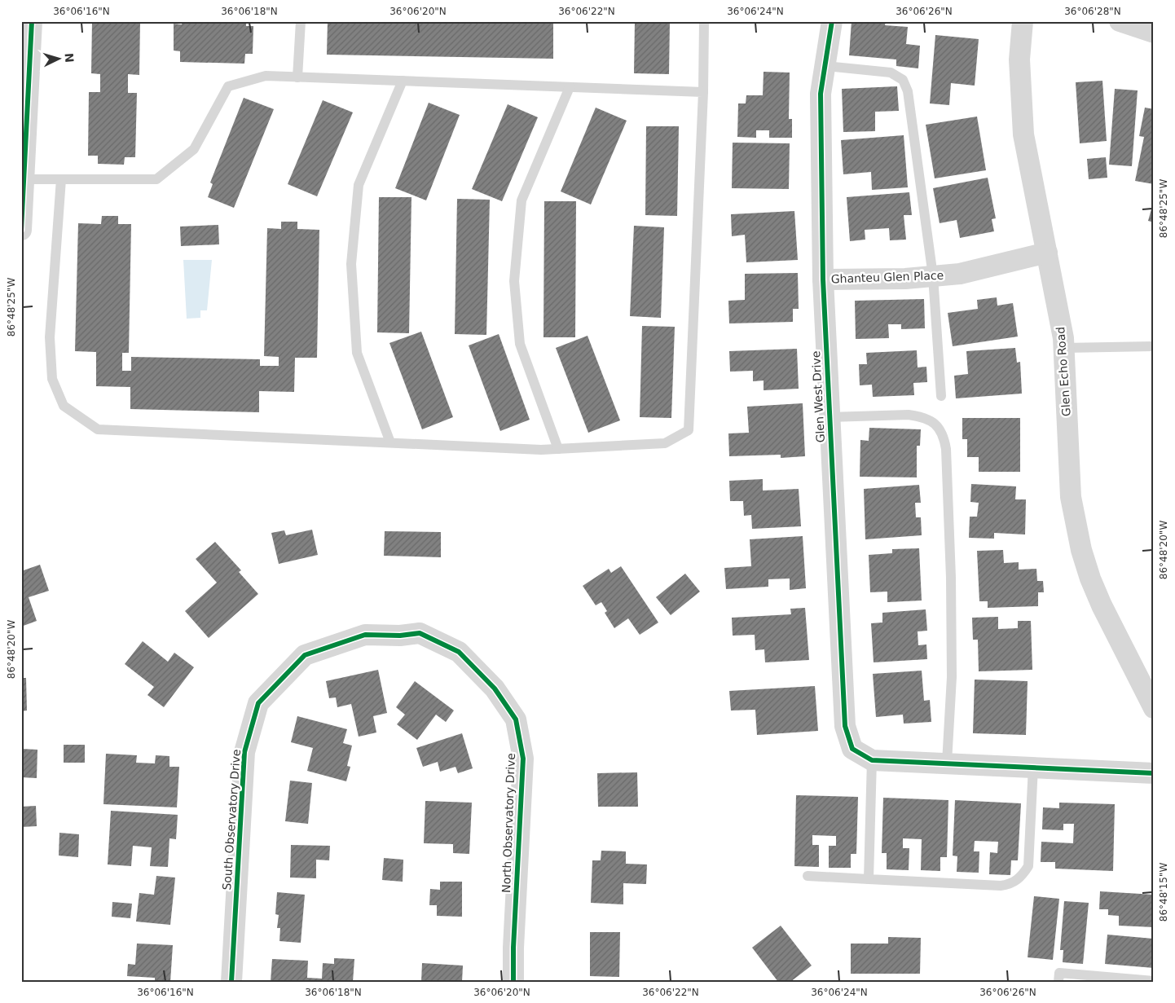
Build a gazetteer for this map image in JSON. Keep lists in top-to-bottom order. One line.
{"streets":{"street":["Ghanteu Glen Place","Glen Echo Road","Glen West Drive","South Observatory Drive","North Observatory Drive"]},"crossings":[["Ghanteu Glen Place","Glen Echo Road"],["Ghanteu Glen Place","Glen West Drive"],["South Observatory Drive","North Observatory Drive"]],"north":"right","coordinates":["36°06'16\"N","36°06'18\"N","36°06'20\"N","36°06'22\"N","36°06'24\"N","36°06'26\"N","36°06'28\"N","86°48'25\"W","86°48'20\"W","86°48'15\"W"]}
